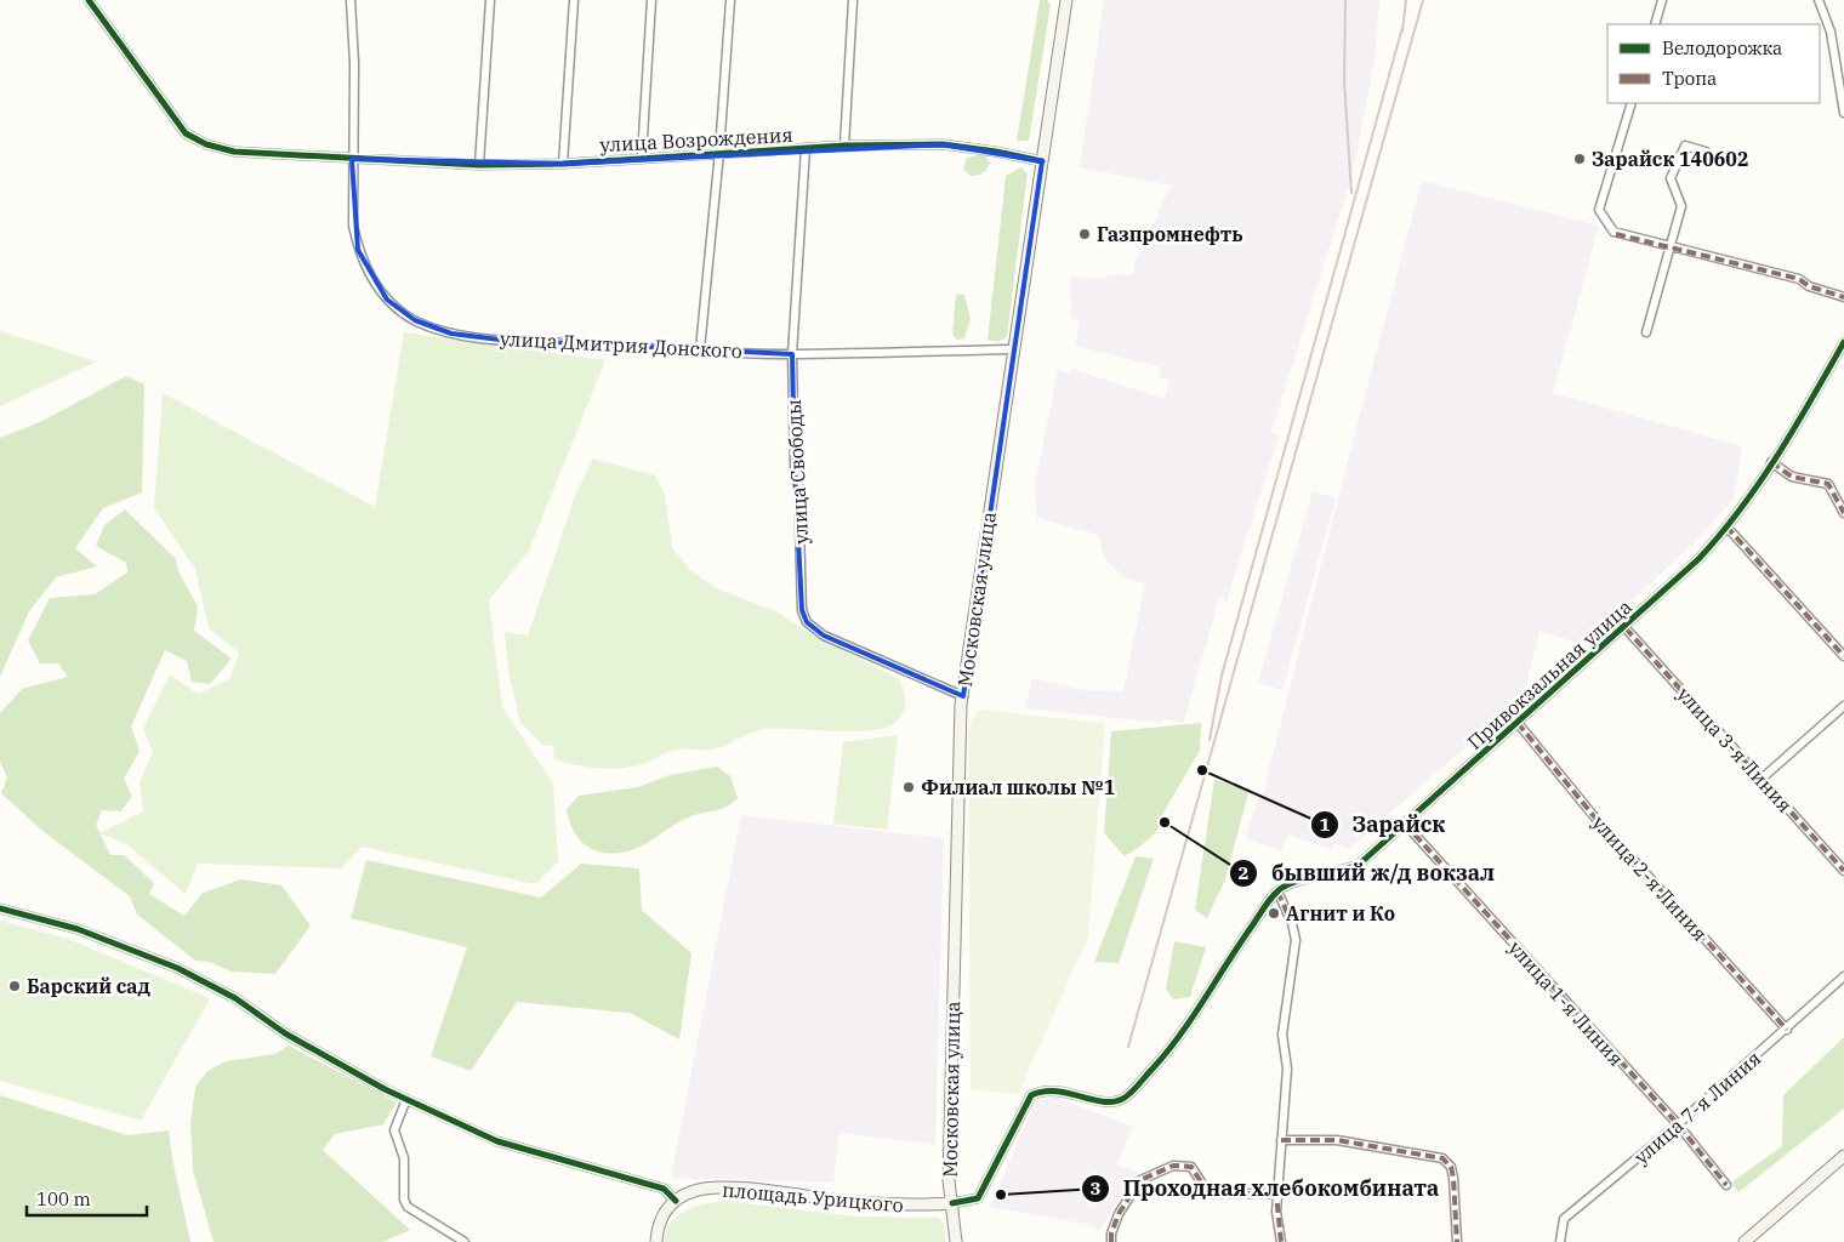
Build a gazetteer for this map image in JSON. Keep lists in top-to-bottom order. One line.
{"streets":{"main road":["Московская улица","площадь Урицкого"],"street":["улица Возрождения","улица Дмитрия Донского","улица Свободы","Привокзальная улица","улица 3-я Линия","улица 2-я Линия","улица 1-я Линия","улица 7-я Линия"]},"crossings":[["улица Возрождения","улица Дмитрия Донского"],["улица Возрождения","улица Свободы"],["улица Возрождения","Московская улица"],["улица Дмитрия Донского","улица Свободы"],["улица Дмитрия Донского","Московская улица"],["улица Свободы","Московская улица"],["Московская улица","площадь Урицкого"],["Привокзальная улица","улица 3-я Линия"],["Привокзальная улица","улица 2-я Линия"],["Привокзальная улица","улица 1-я Линия"],["улица 2-я Линия","улица 7-я Линия"],["улица 1-я Линия","улица 7-я Линия"]],"places":["Зарайск 140602","Газпромнефть","Зарайск","Филиал школы №1","бывший ж/д вокзал","Агнит и Ко","Барский сад","Проходная хлебокомбината"],"legend":["Велодорожка","Тропа"],"scale_bar":"100 m"}
